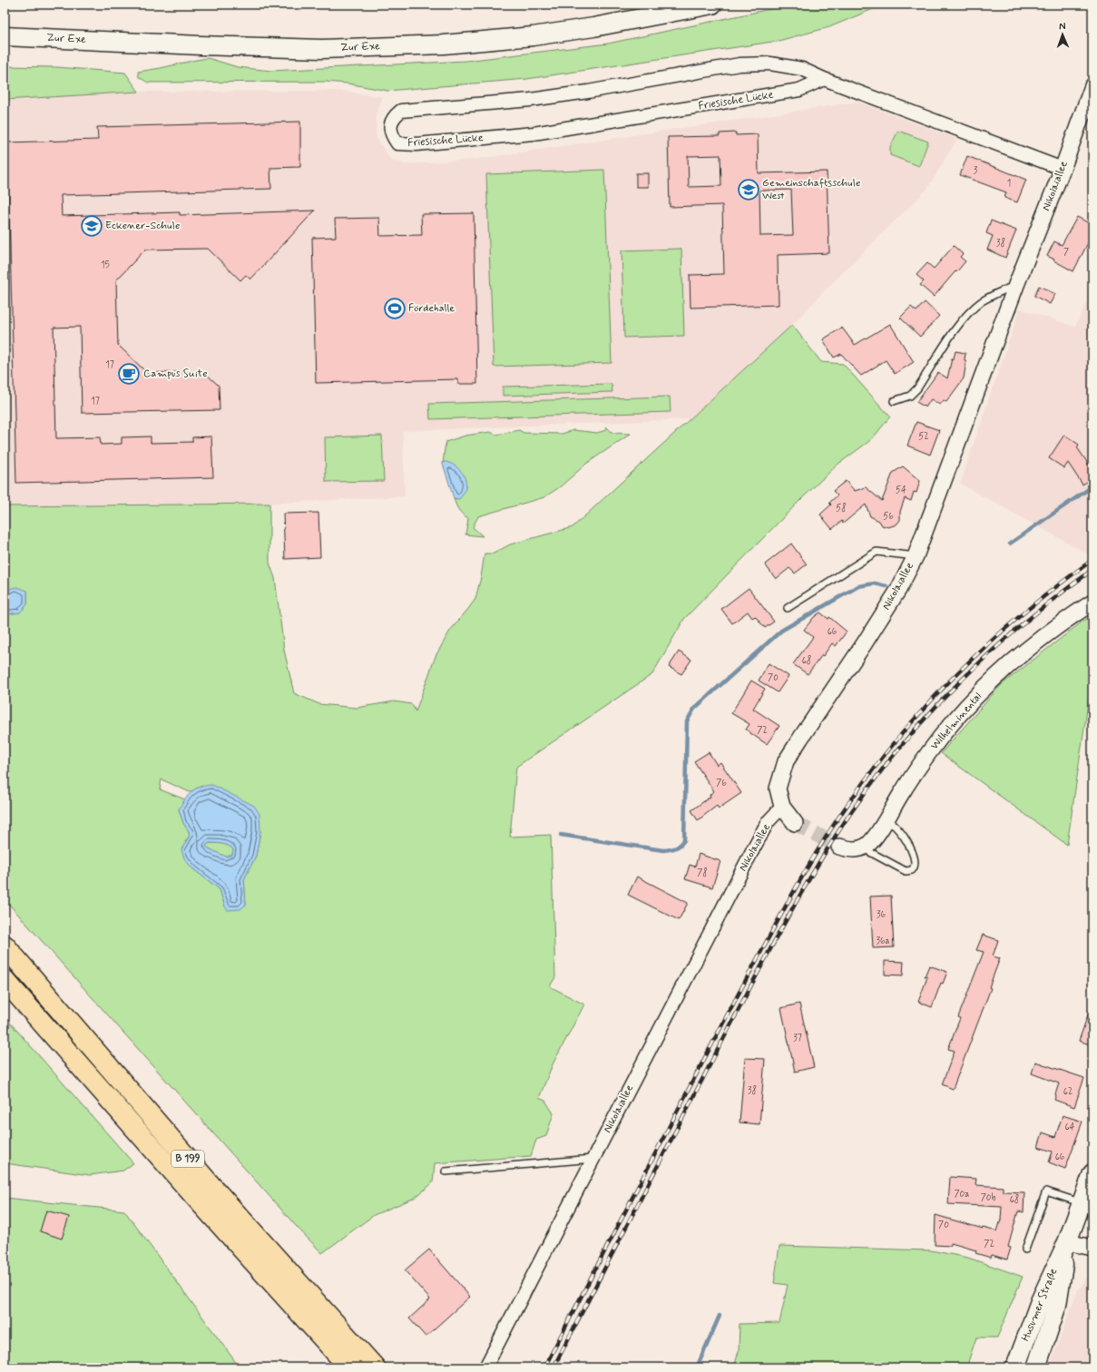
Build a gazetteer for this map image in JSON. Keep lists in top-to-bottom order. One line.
{"streets":{"highway":["B 199"],"main road":["Zur Exe","Husumer Straße"],"street":["Friesische Lücke","Nikolaiallee","Wilhelminental"]},"crossings":[["Friesische Lücke","Nikolaiallee"]],"places":{"school or university":["Gemeinschaftsschule West","Eckener-Schule"],"sports":["Fördehalle"],"cafe":["Campus Suite"]},"house_numbers":["3","1","38","7","15","17","17","52","54","58","56","66","68","70","72","76","78","36","36a","37","38","62","64","66","70a","70b","68","70","72"],"north":"top"}
